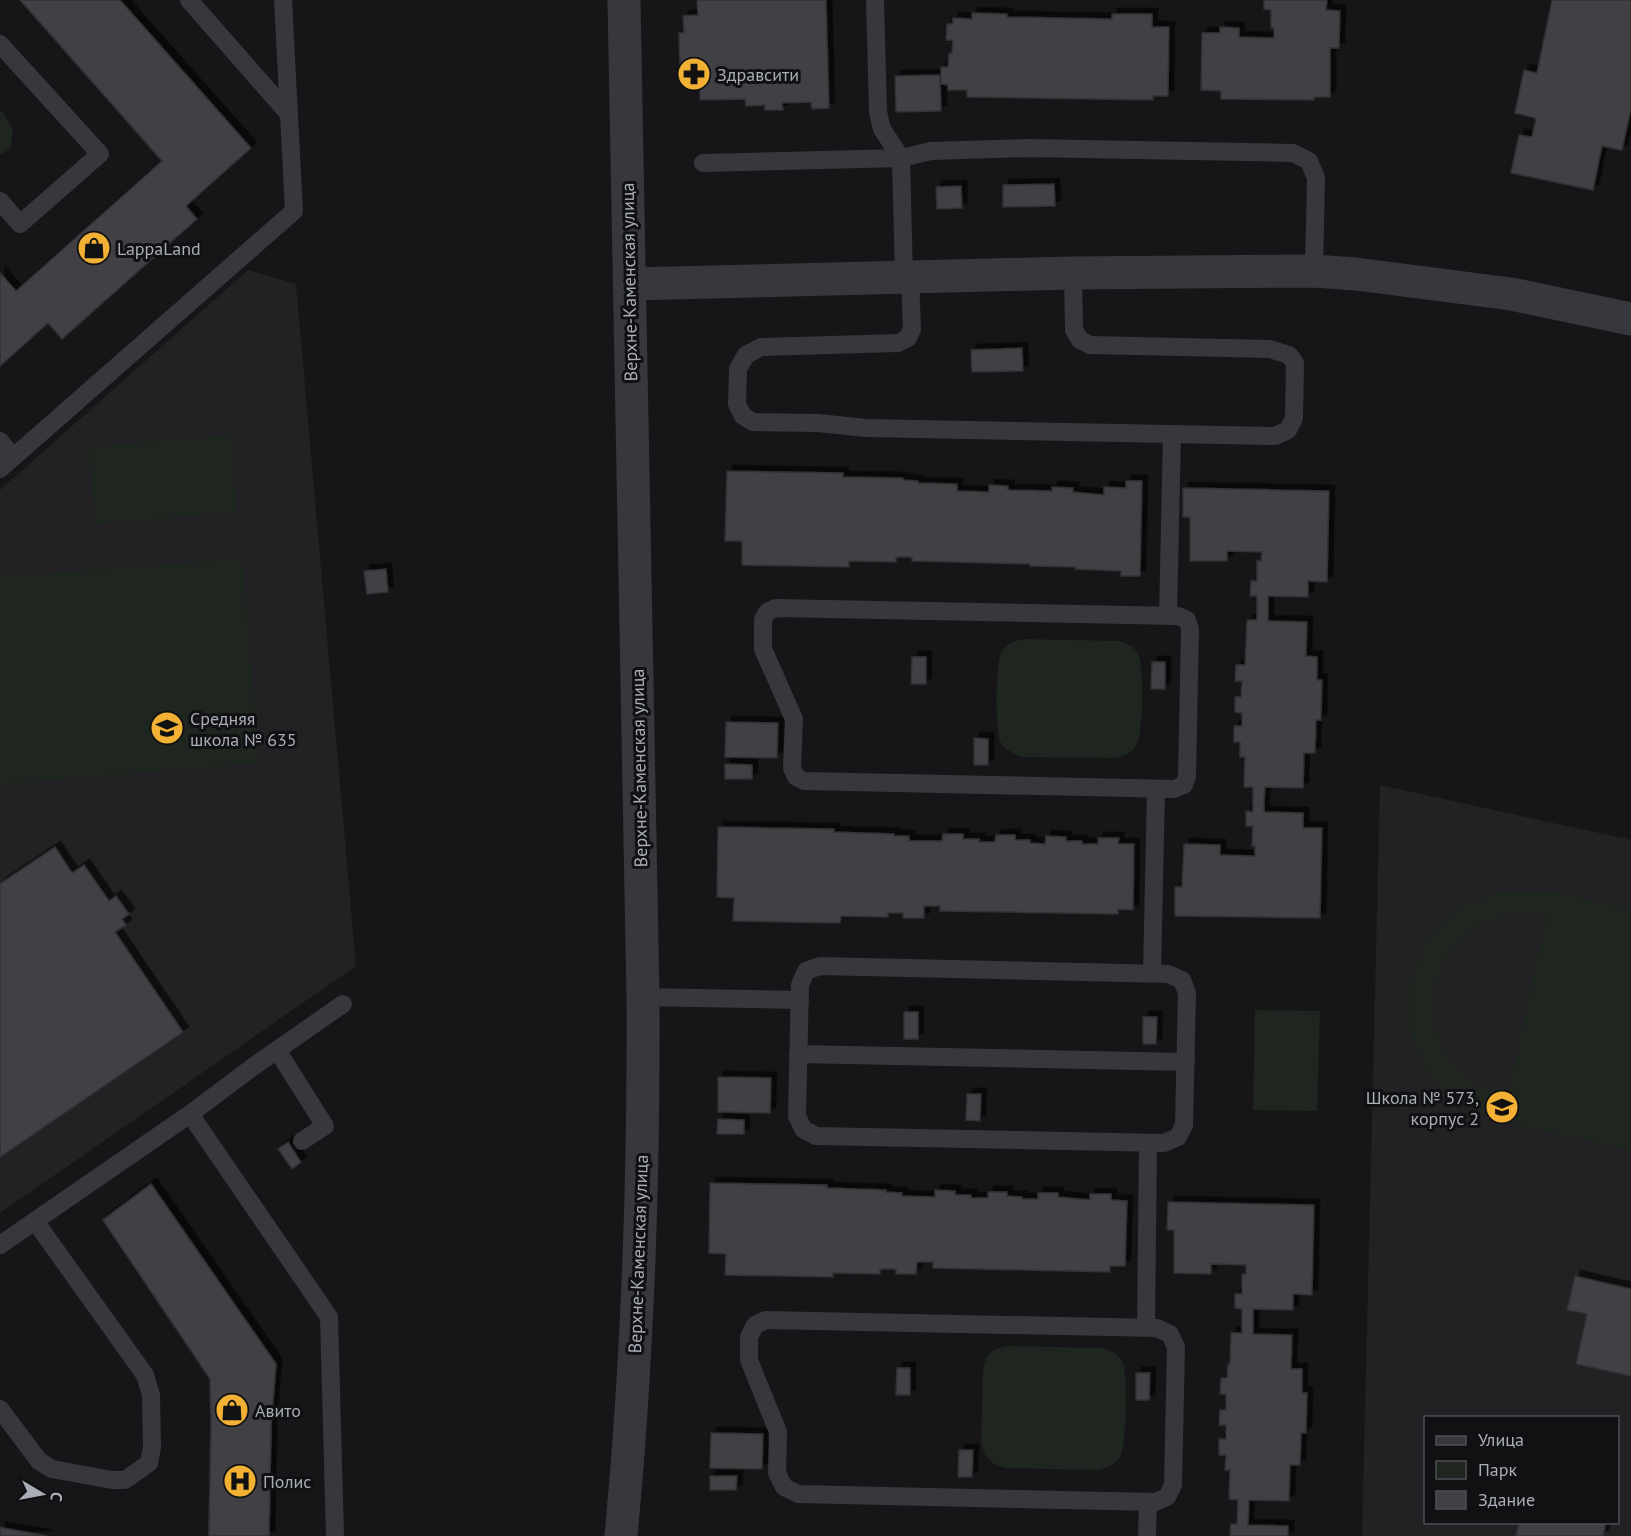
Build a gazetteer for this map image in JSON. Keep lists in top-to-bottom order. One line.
{"streets":{"street":["Верхне-Каменская улица"]},"places":{"pharmacy":["Здравсити"],"shop":["LappaLand","Авито"],"school or university":["Средняя школа № 635","Школа № 573, корпус 2"],"hospital":["Полис"]},"legend":["Улица","Парк","Здание"],"north":"right"}
